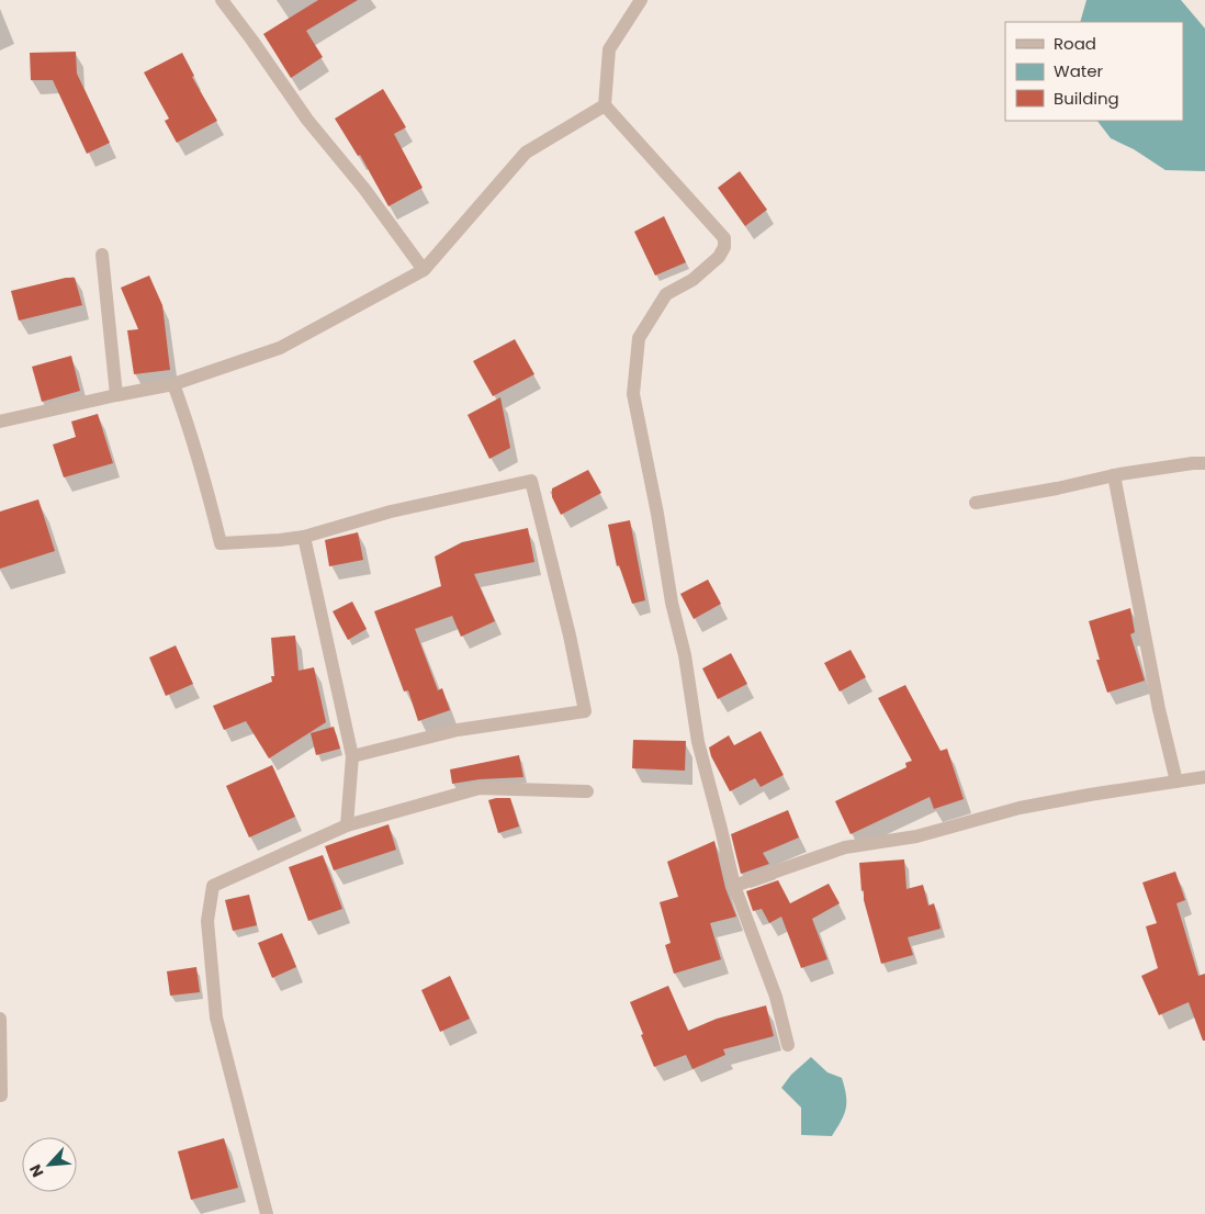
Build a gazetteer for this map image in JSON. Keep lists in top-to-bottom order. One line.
{"legend":["Road","Water","Building"],"north":"bottom left"}
